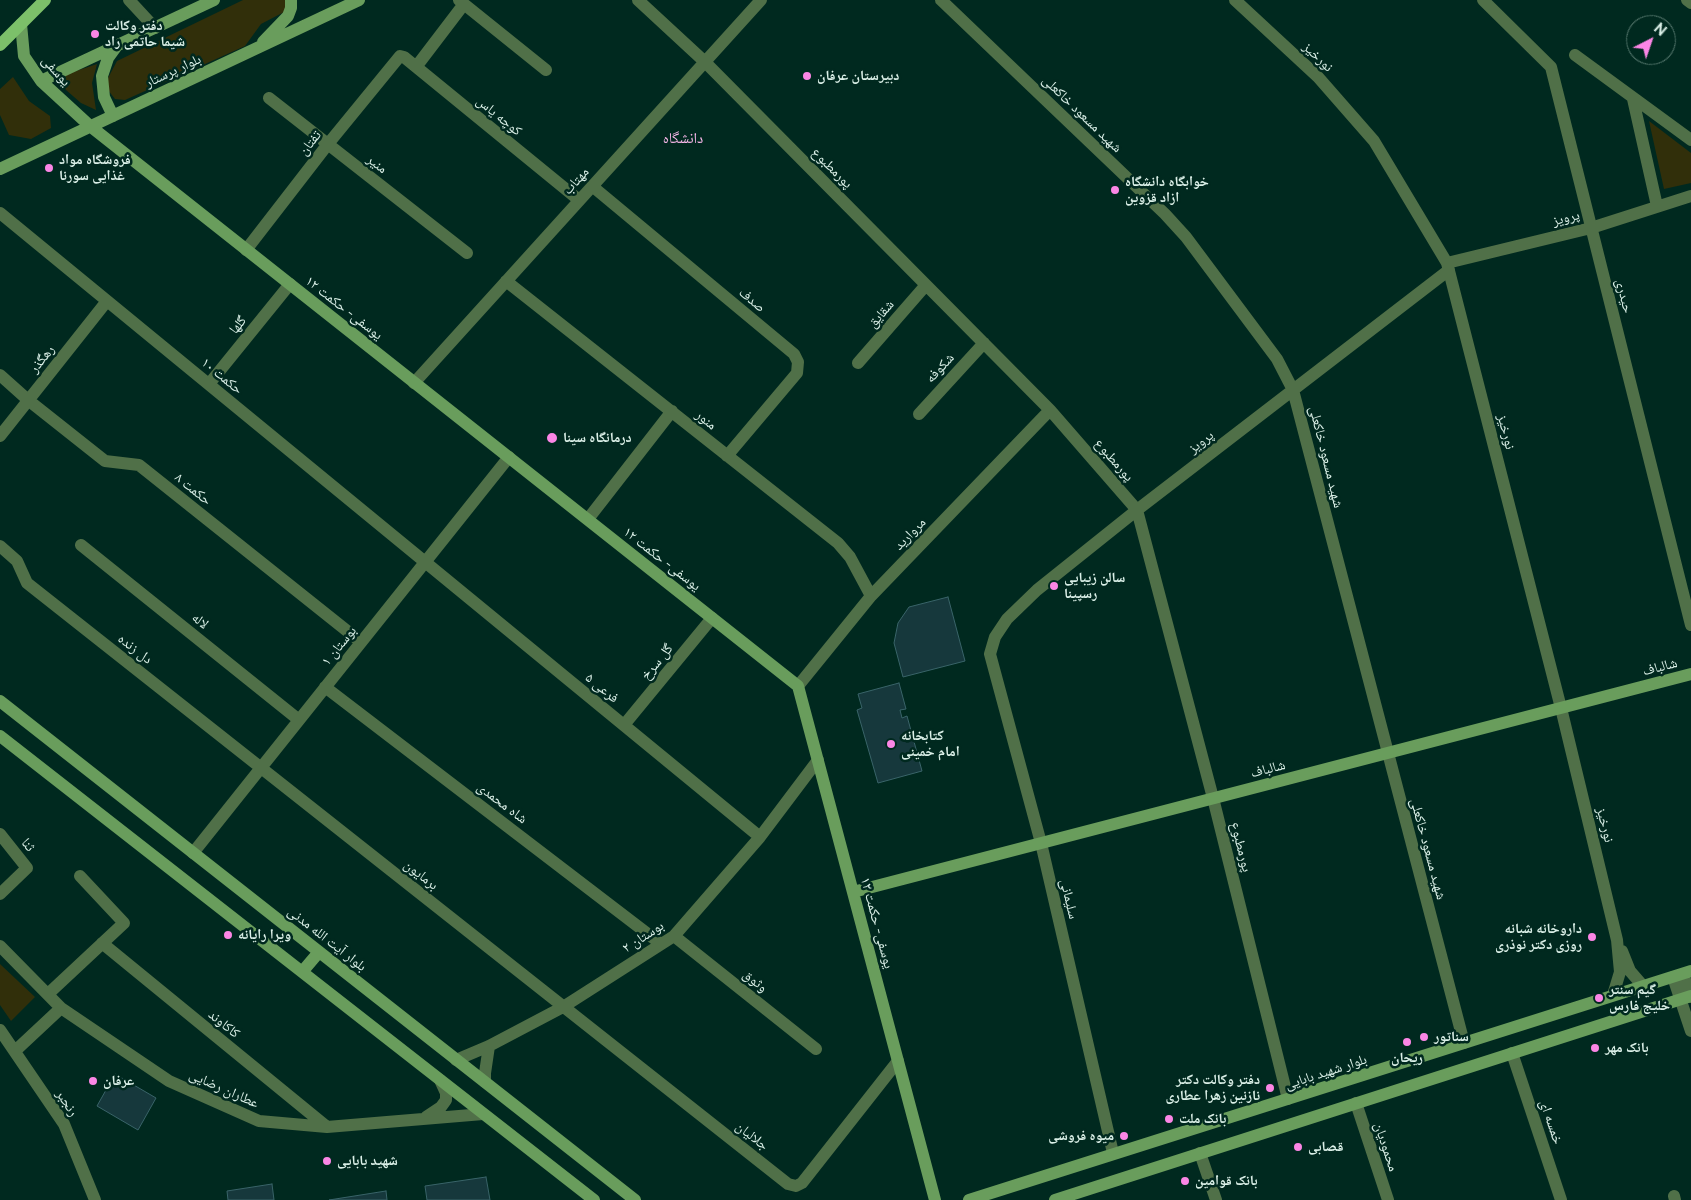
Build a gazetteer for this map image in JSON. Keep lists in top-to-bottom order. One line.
{"streets":{"street":["نورخیز","یوسفی","بلوار پرستار","شهید مسعود خاکعلی","کوچه یاس","تفتان","منیر","پورمطبوع","مهتاب","پرویز","حیدری","صدف","یوسفی- حکمت ۱۲","شقایق","گلها","رهگذر","شکوفه","حکمت ۱۰","منور","حکمت ۸","مروارید","لاله","بوستان ۱","دل زنده","گل سرخ","شالباف","فرعی ۵","شاه محمدی","ثنا","برمایون","سلیمانی","بوستان ۲","بلوار آیت الله مدنی","وثوق","کاکاوند","بلوار شهید بابایی","عطاران رضایی","رنجبر","خمسه ای","جلالیان","محمودیان"]},"crossings":[["نورخیز","پرویز"],["نورخیز","شالباف"],["یوسفی","بلوار پرستار"],["یوسفی","یوسفی- حکمت ۱۲"],["بلوار پرستار","یوسفی- حکمت ۱۲"],["شهید مسعود خاکعلی","پرویز"],["شهید مسعود خاکعلی","شالباف"],["شهید مسعود خاکعلی","بلوار شهید بابایی"],["کوچه یاس","تفتان"],["کوچه یاس","مهتاب"],["تفتان","منیر"],["تفتان","یوسفی- حکمت ۱۲"],["پورمطبوع","مهتاب"],["پورمطبوع","پرویز"],["پورمطبوع","شقایق"],["پورمطبوع","شکوفه"],["پورمطبوع","مروارید"],["پورمطبوع","شالباف"],["پورمطبوع","بلوار شهید بابایی"],["مهتاب","صدف"],["مهتاب","یوسفی- حکمت ۱۲"],["مهتاب","منور"],["پرویز","حیدری"],["پرویز","سلیمانی"],["صدف","منور"],["یوسفی- حکمت ۱۲","گلها"],["یوسفی- حکمت ۱۲","مروارید"],["یوسفی- حکمت ۱۲","بوستان ۱"],["یوسفی- حکمت ۱۲","گل سرخ"],["یوسفی- حکمت ۱۲","شالباف"],["یوسفی- حکمت ۱۲","بوستان ۲"],["یوسفی- حکمت ۱۲","جلالیان"],["گلها","حکمت ۱۰"],["رهگذر","حکمت ۱۰"],["رهگذر","حکمت ۸"],["حکمت ۱۰","بوستان ۱"],["حکمت ۱۰","فرعی ۵"],["منور","مروارید"],["حکمت ۸","بوستان ۱"],["لاله","بوستان ۱"],["بوستان ۱","دل زنده"],["بوستان ۱","فرعی ۵"],["بوستان ۱","شاه محمدی"],["بوستان ۱","برمایون"],["بوستان ۱","بلوار آیت الله مدنی"],["دل زنده","برمایون"],["گل سرخ","فرعی ۵"],["شالباف","سلیمانی"],["فرعی ۵","بوستان ۲"],["شاه محمدی","بوستان ۲"],["برمایون","بوستان ۲"],["برمایون","جلالیان"],["سلیمانی","بلوار شهید بابایی"],["بوستان ۲","بلوار آیت الله مدنی"],["بوستان ۲","وثوق"],["بوستان ۲","جلالیان"],["کاکاوند","عطاران رضایی"]],"districts":["دانشگاه"],"places":["دفتر وکالت شیما حاتمی راد","دبیرستان عرفان","فروشگاه مواد غذایی سورنا","خوابگاه دانشگاه ازاد قزوین","درمانگاه سینا","سالن زیبایی رسپینا","کتابخانه امام خمینی","ویرا رایانه","داروخانه شبانه روزی دکتر نوذری","گیم سنتر خلیج فارس","سناتور","ریحان","بانک مهر","عرفان","دفتر وکالت دکتر نازنین زهرا عطاری","بانک ملت","میوه فروشی","قصابی","شهید بابایی","بانک قوامین"],"north":"top right"}
